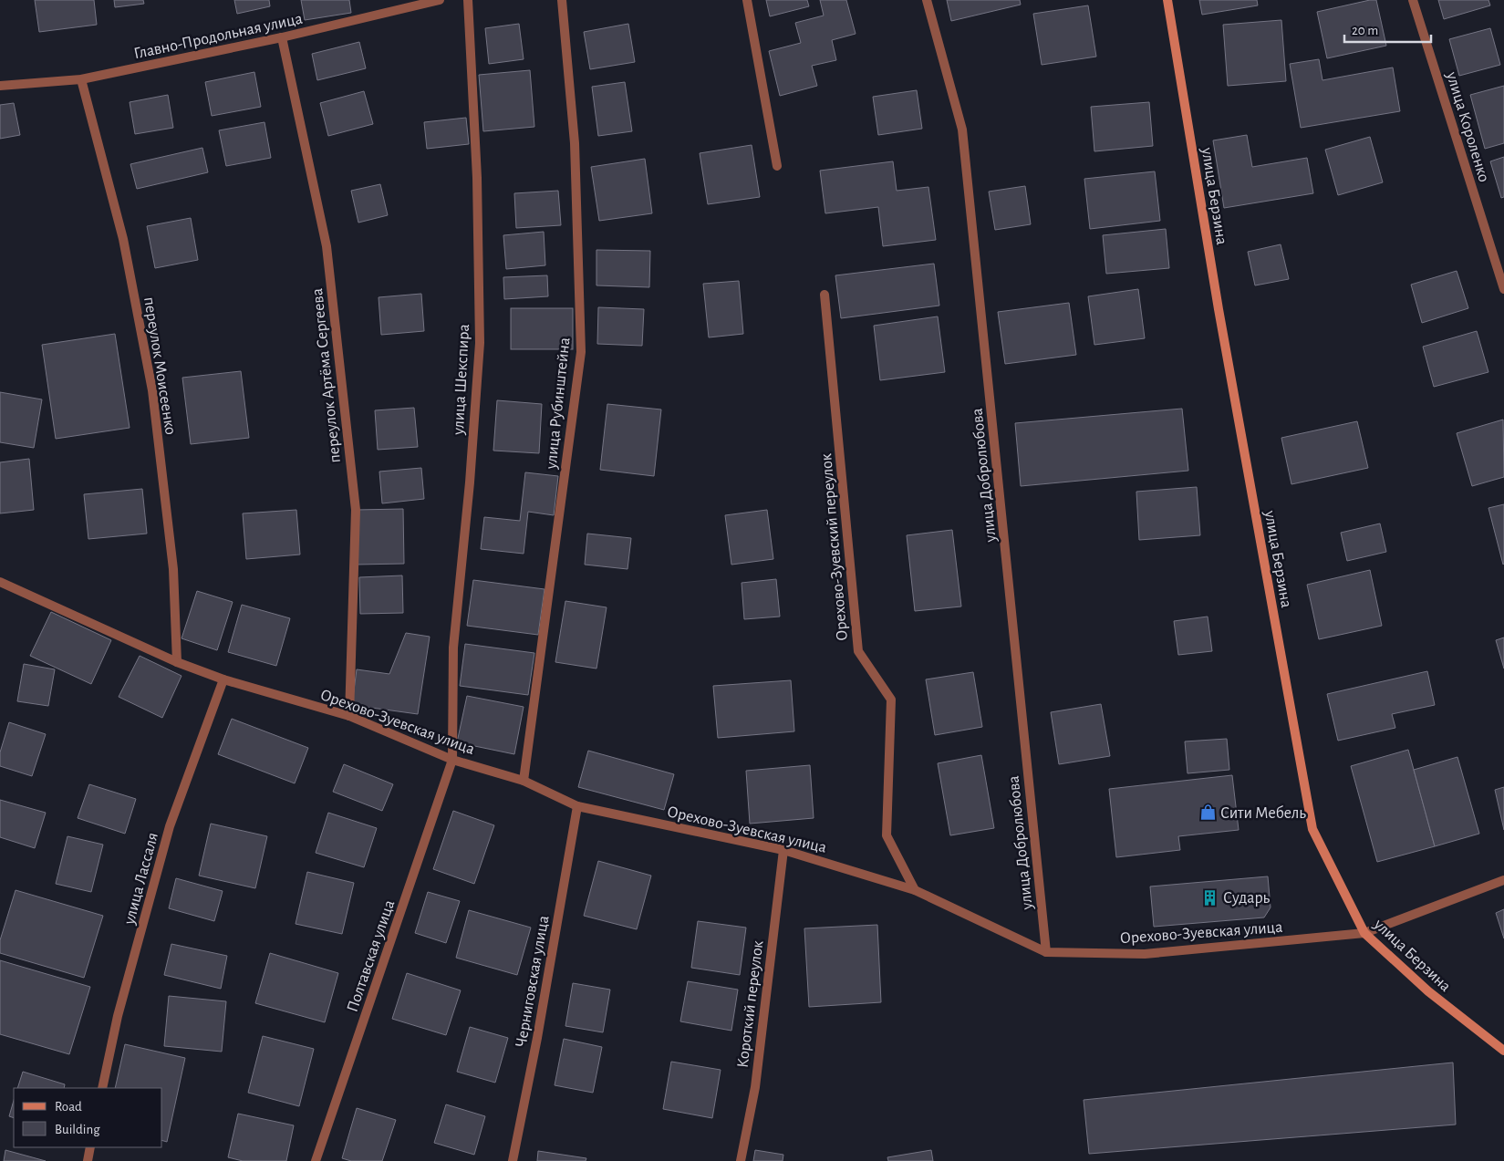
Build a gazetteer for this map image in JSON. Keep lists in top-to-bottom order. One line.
{"streets":{"main road":["улица Берзина"],"street":["Главно-Продольная улица","улица Короленко","переулок Моисеенко","переулок Артёма Сергеева","улица Шекспира","улица Рубинштейна","улица Добролюбова","Орехово-Зуевский переулок","Орехово-Зуевская улица","улица Лассаля","Полтавская улица","Черниговская улица","Короткий переулок"]},"crossings":[["Главно-Продольная улица","переулок Моисеенко"],["Главно-Продольная улица","переулок Артёма Сергеева"],["улица Берзина","Орехово-Зуевская улица"],["переулок Моисеенко","Орехово-Зуевская улица"],["переулок Артёма Сергеева","Орехово-Зуевская улица"],["улица Шекспира","Орехово-Зуевская улица"],["улица Шекспира","Полтавская улица"],["улица Рубинштейна","Орехово-Зуевская улица"],["улица Добролюбова","Орехово-Зуевская улица"],["Орехово-Зуевский переулок","Орехово-Зуевская улица"],["Орехово-Зуевская улица","улица Лассаля"],["Орехово-Зуевская улица","Полтавская улица"],["Орехово-Зуевская улица","Черниговская улица"],["Орехово-Зуевская улица","Короткий переулок"]],"places":{"shop":["Сити Мебель"],"building":["Сударь"]},"legend":["Road","Building"],"scale_bar":"20 m"}
